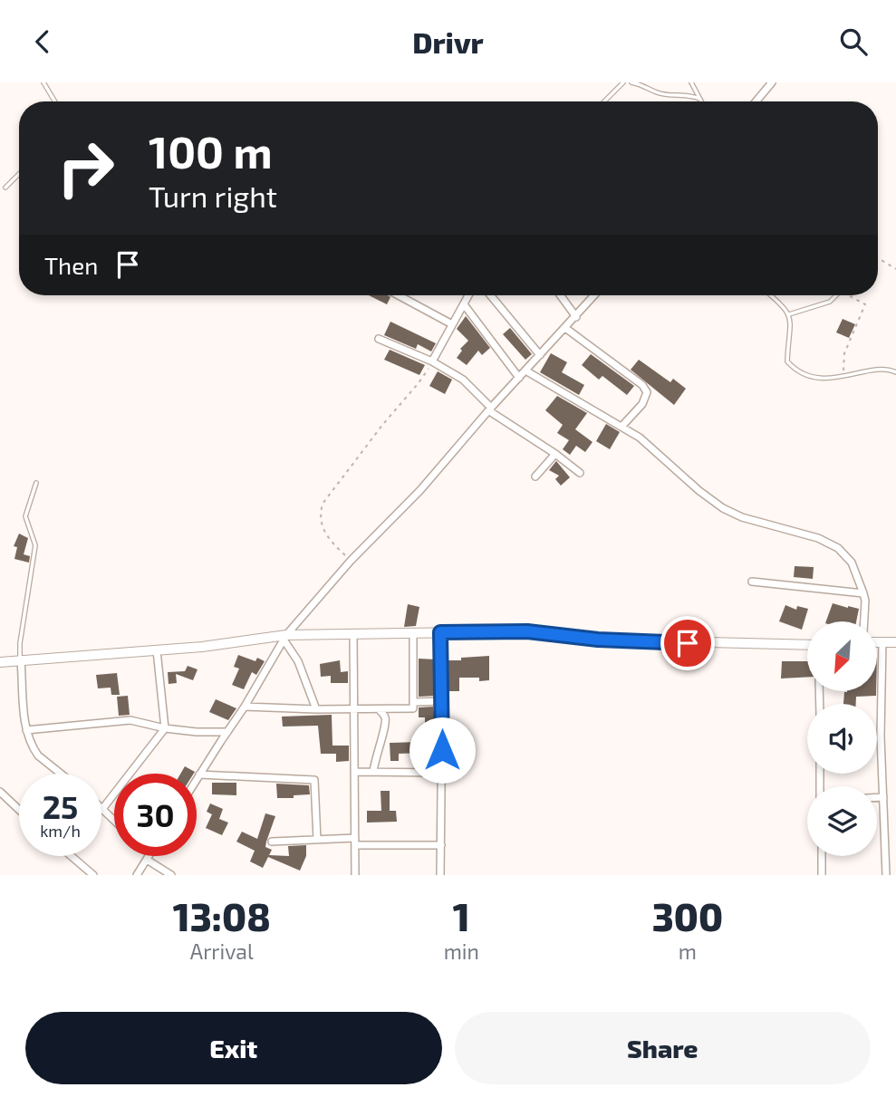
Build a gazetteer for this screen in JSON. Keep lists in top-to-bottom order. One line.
{"north":"bottom left","page":{"header":"Drivr","turn":["100 m","Turn right"],"then":"Then","speed":"25 km/h","limit":"30","eta":["13:08","Arrival","1","min","300","m"],"buttons":["Exit","Share"]}}
